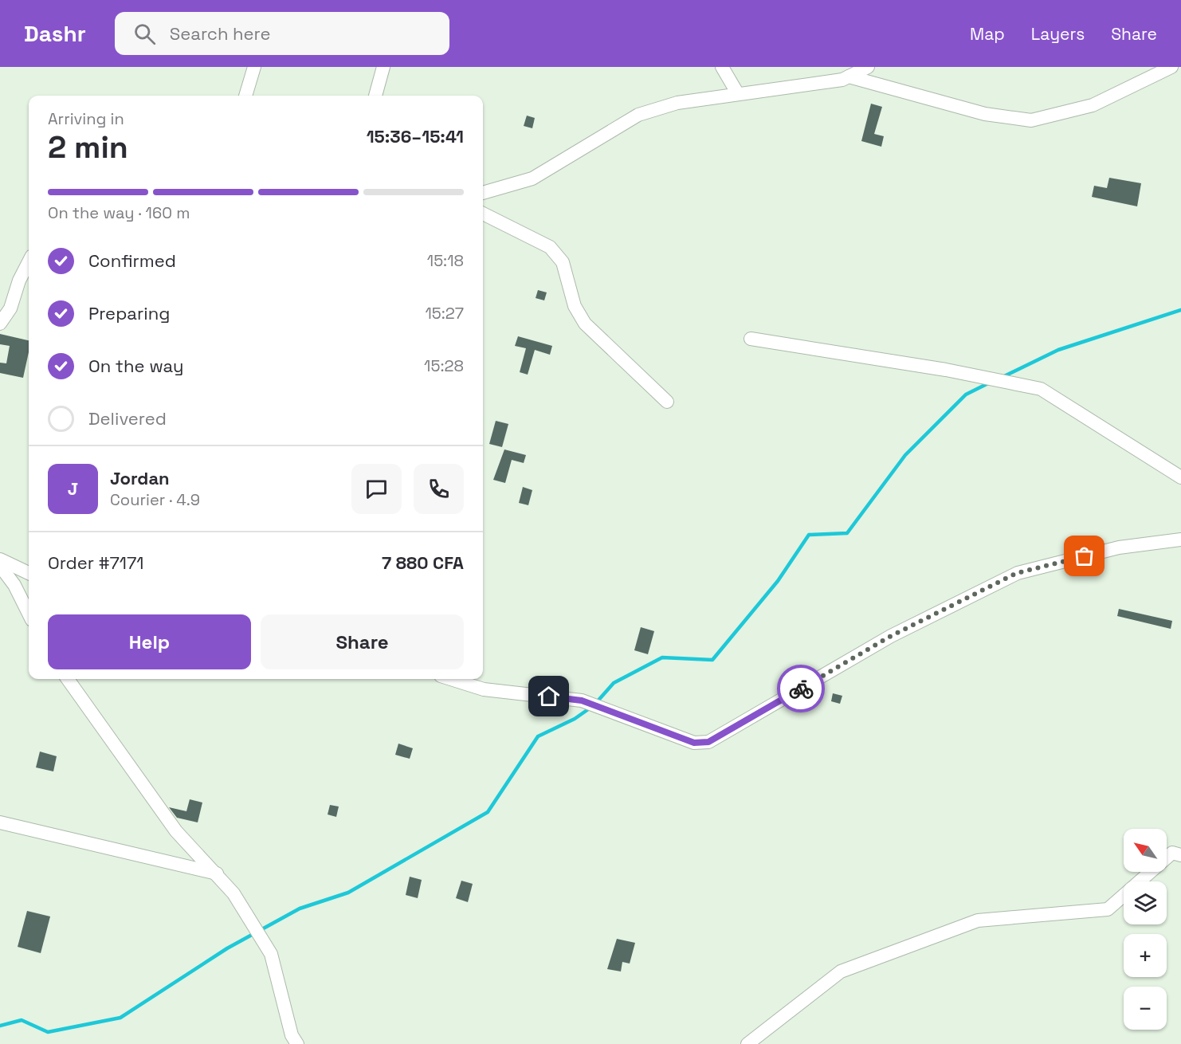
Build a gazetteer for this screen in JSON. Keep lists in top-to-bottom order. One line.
{"north":"top left","page":{"header":"Dashr","search":"Search here","nav":["Map","Layers","Share"],"heading":["2 min","Arriving in","15:36–15:41"],"panel":["Jordan","Courier · 4.9","Order #7171","7 880 CFA"],"bar":"On the way · 160 m","list":[["Confirmed","15:18"],["Preparing","15:27"],["On the way","15:28"],"Delivered"],"round":"J","buttons":["Help","Share"],"map_buttons":["+","−"]}}
